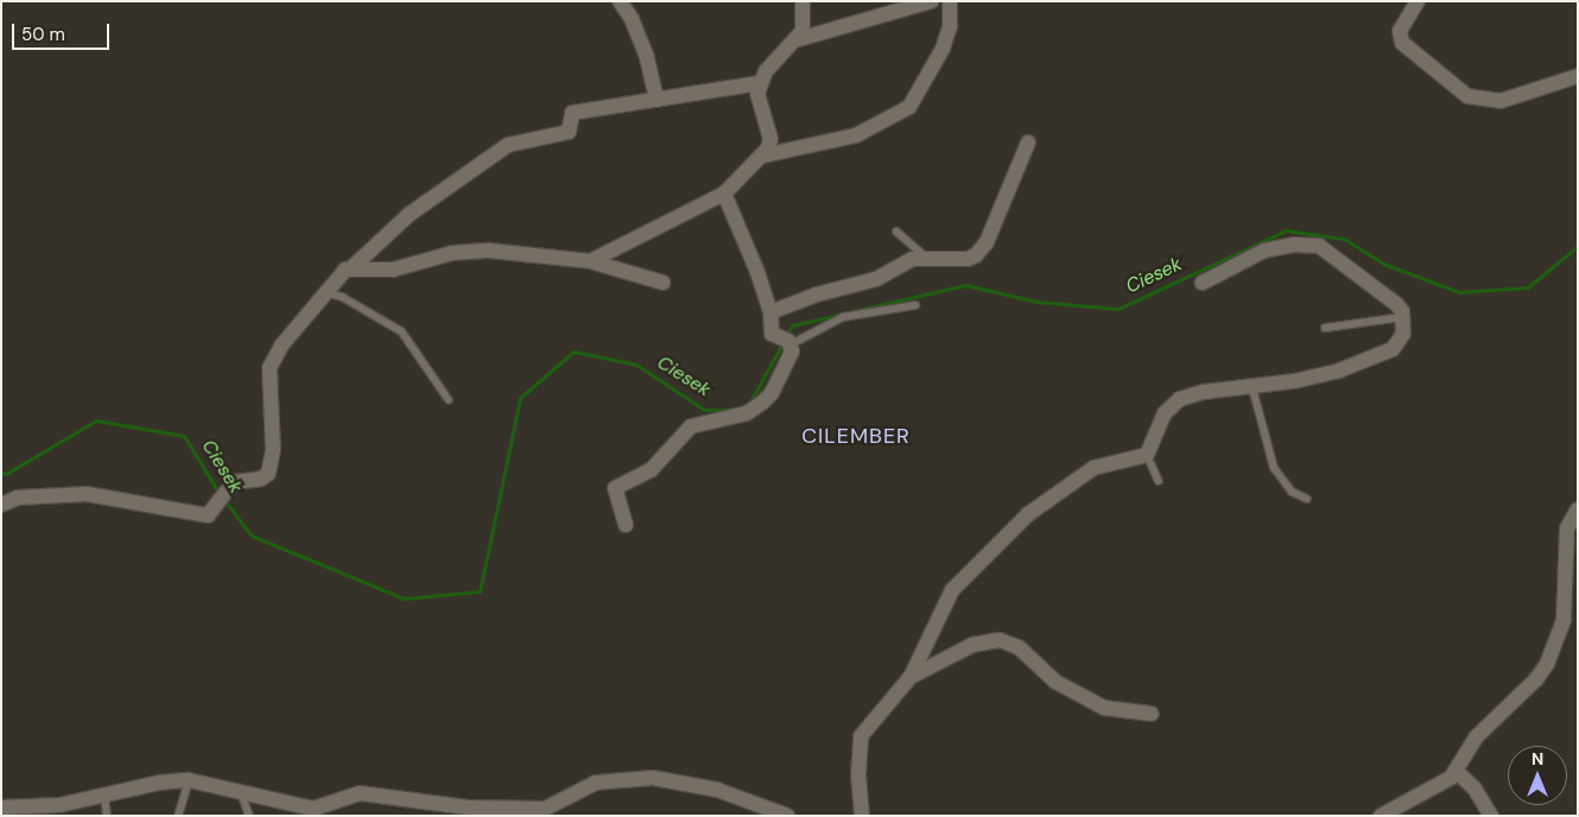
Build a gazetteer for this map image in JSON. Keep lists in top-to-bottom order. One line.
{"districts":["CILEMBER"],"water":["Ciesek"],"scale_bar":"50 m","north":"top"}
